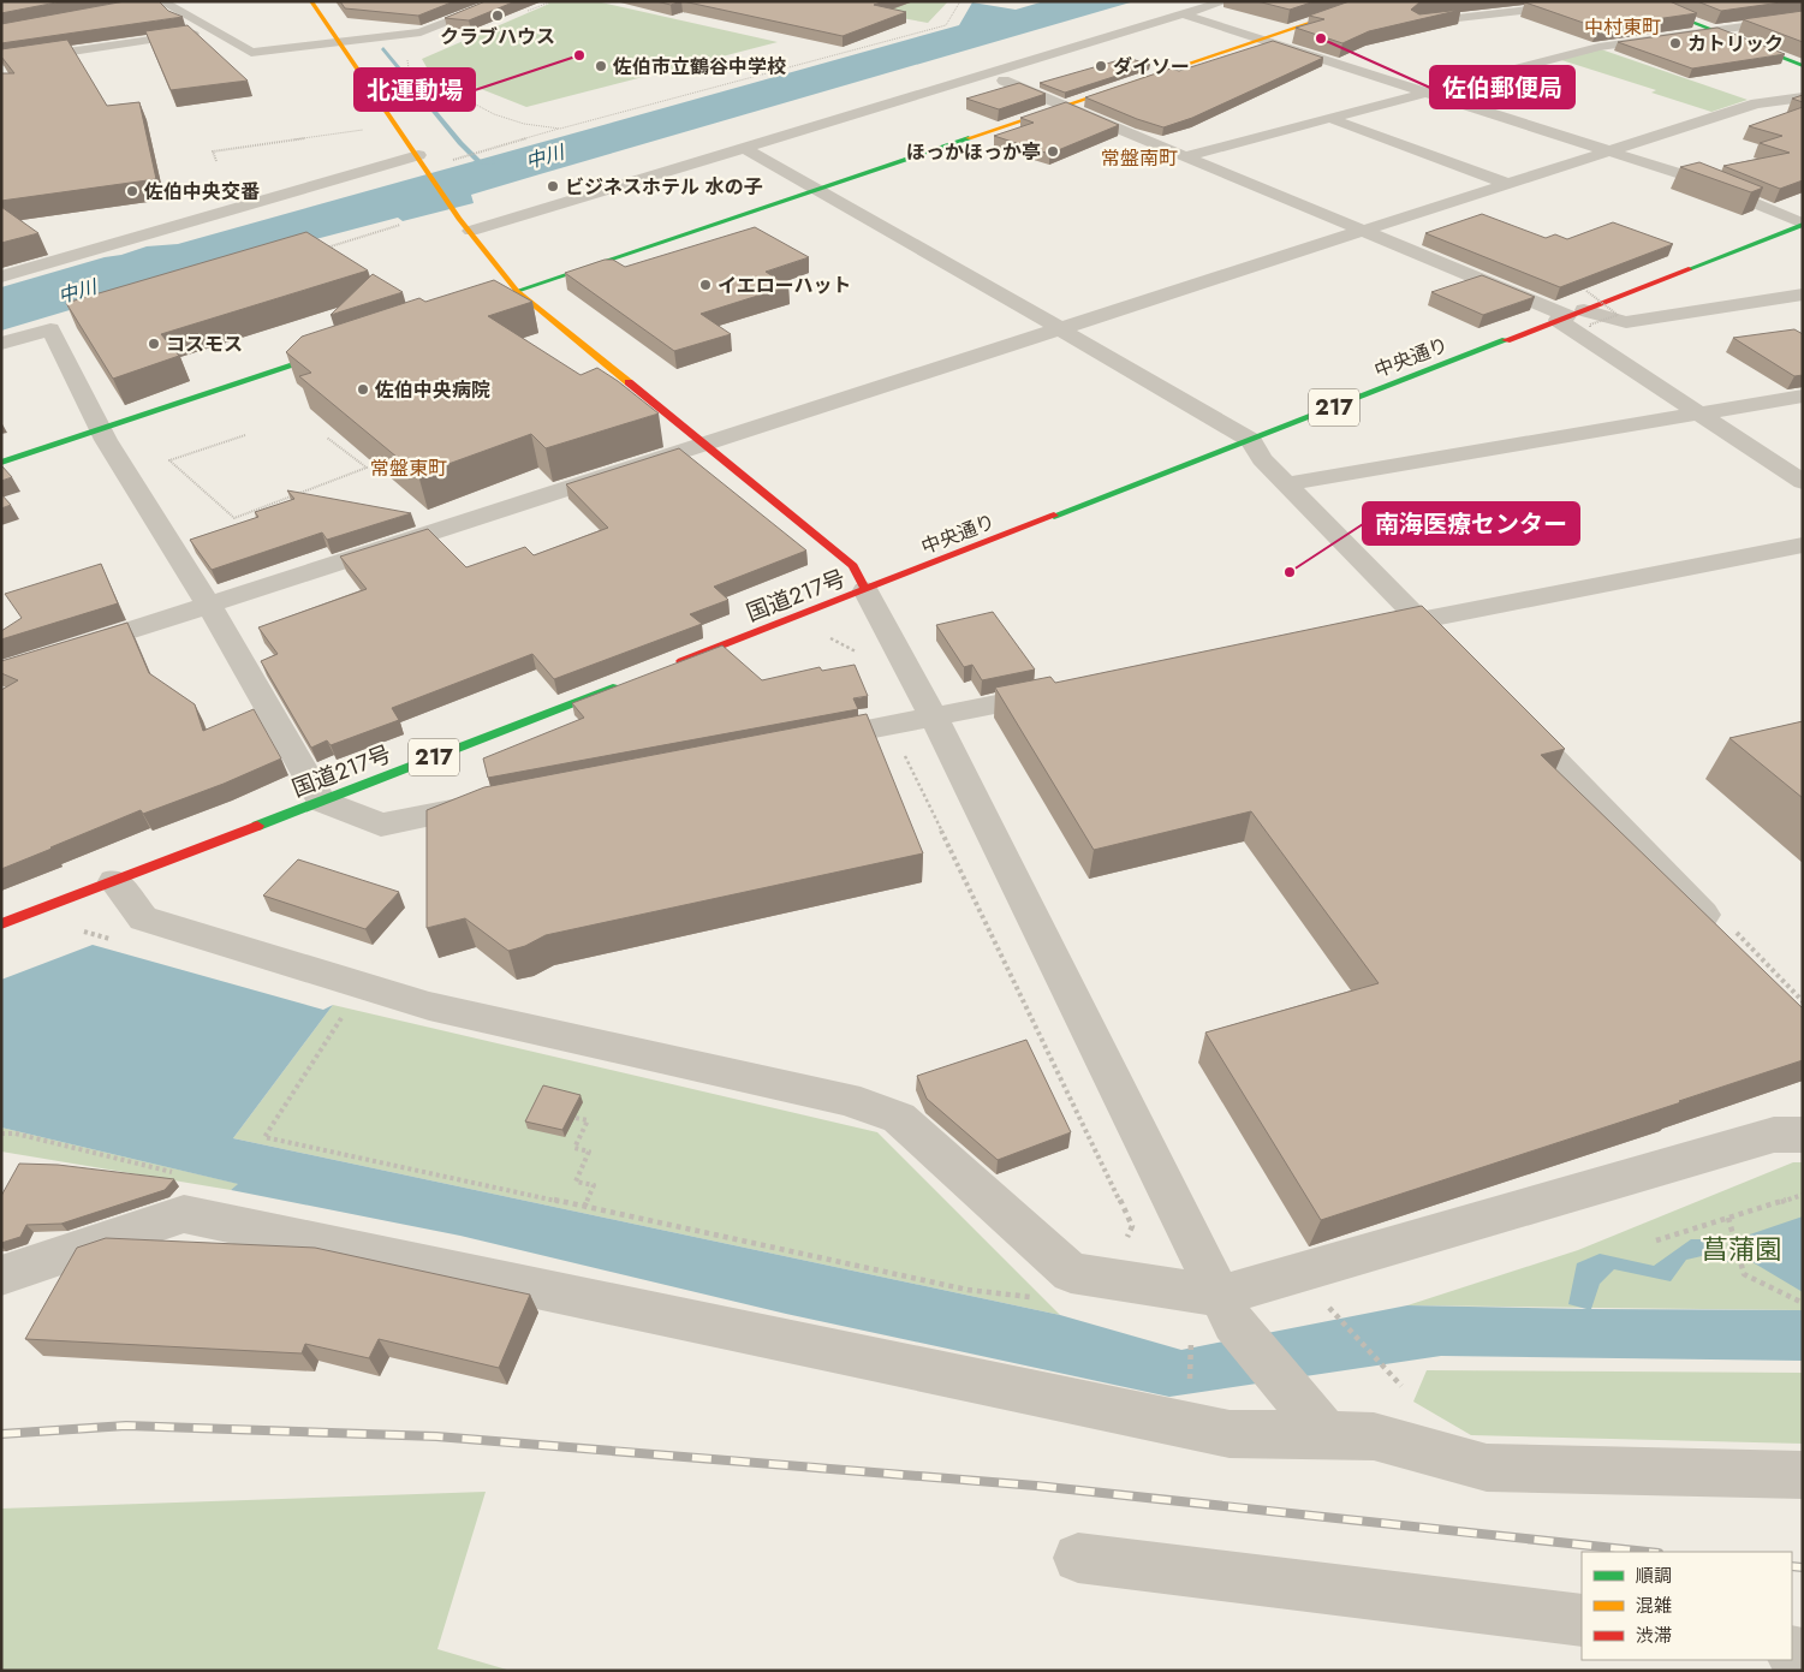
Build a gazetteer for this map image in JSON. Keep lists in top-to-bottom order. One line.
{"streets":{"main road":["中央通り","217","国道217号"]},"crossings":[["中央通り","国道217号"]],"districts":["中村東町","常盤南町","常盤東町"],"water":["中川"],"parks":["菖蒲園"],"places":["クラブハウス","佐伯郵便局","カトリック","北運動場","佐伯市立鶴谷中学校","ダイソー","ほっかほっか亭","ビジネスホテル 水の子","佐伯中央交番","イエローハット","コスモス","佐伯中央病院","南海医療センター"],"legend":["順調","混雑","渋滞"]}
